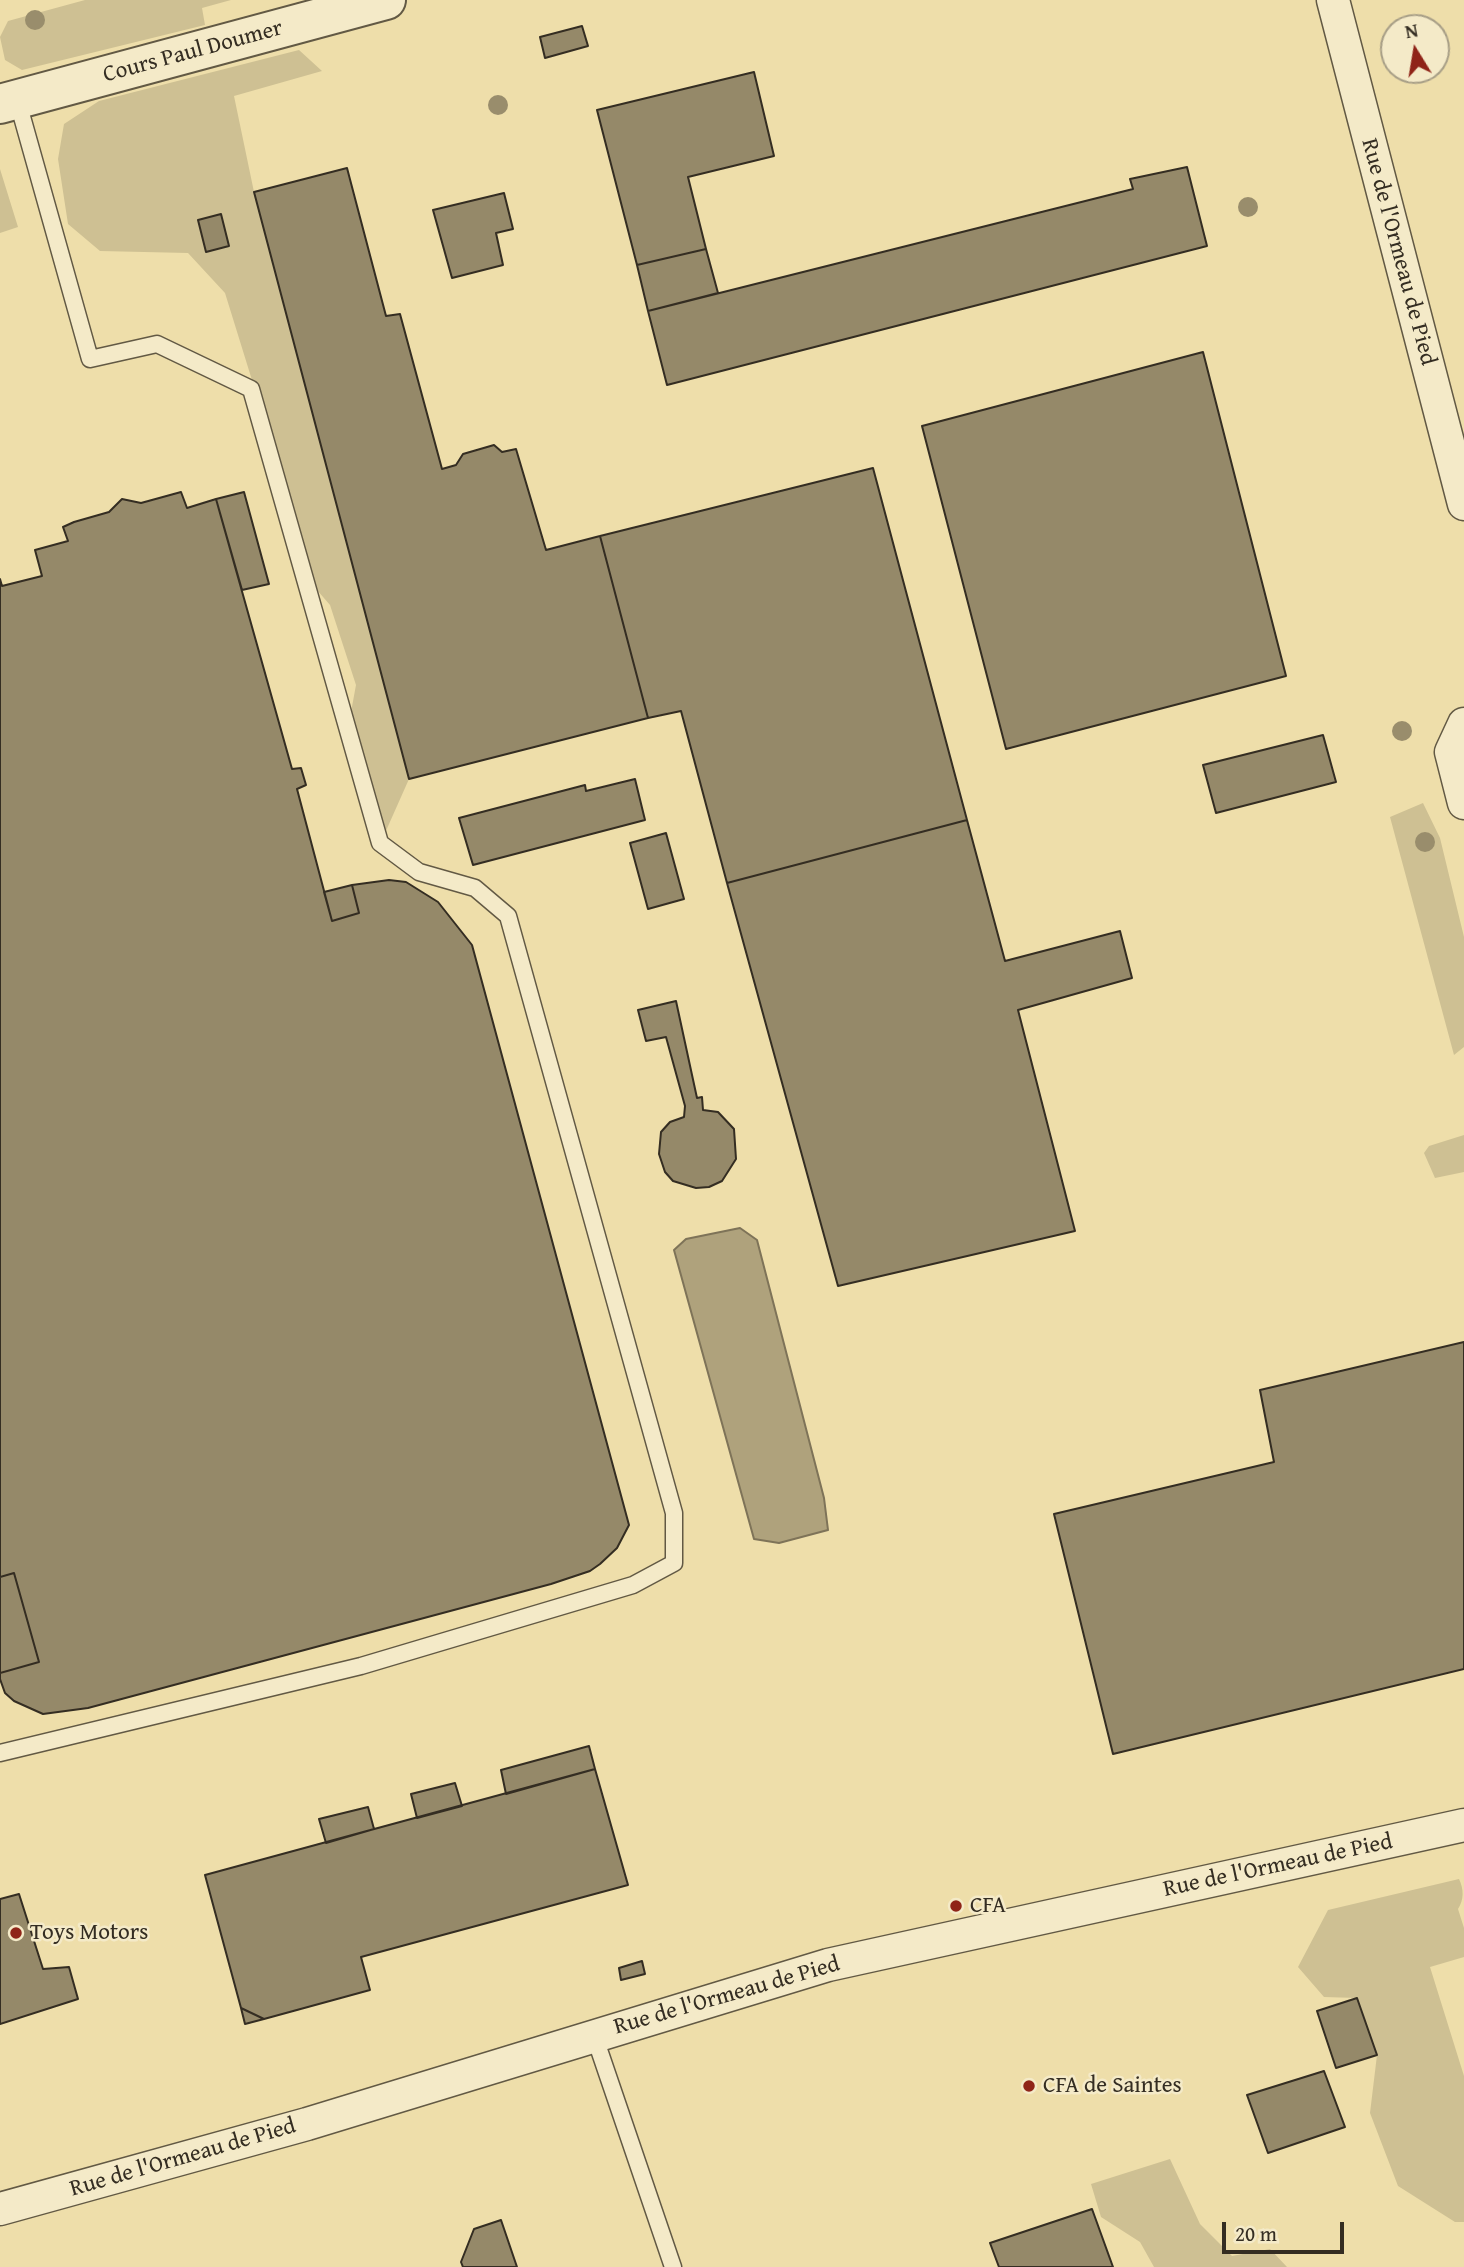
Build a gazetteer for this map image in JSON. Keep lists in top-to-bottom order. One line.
{"streets":{"street":["Cours Paul Doumer","Rue de l'Ormeau de Pied"]},"places":["CFA","Toys Motors","CFA de Saintes"],"scale_bar":"20 m","north":"top"}
